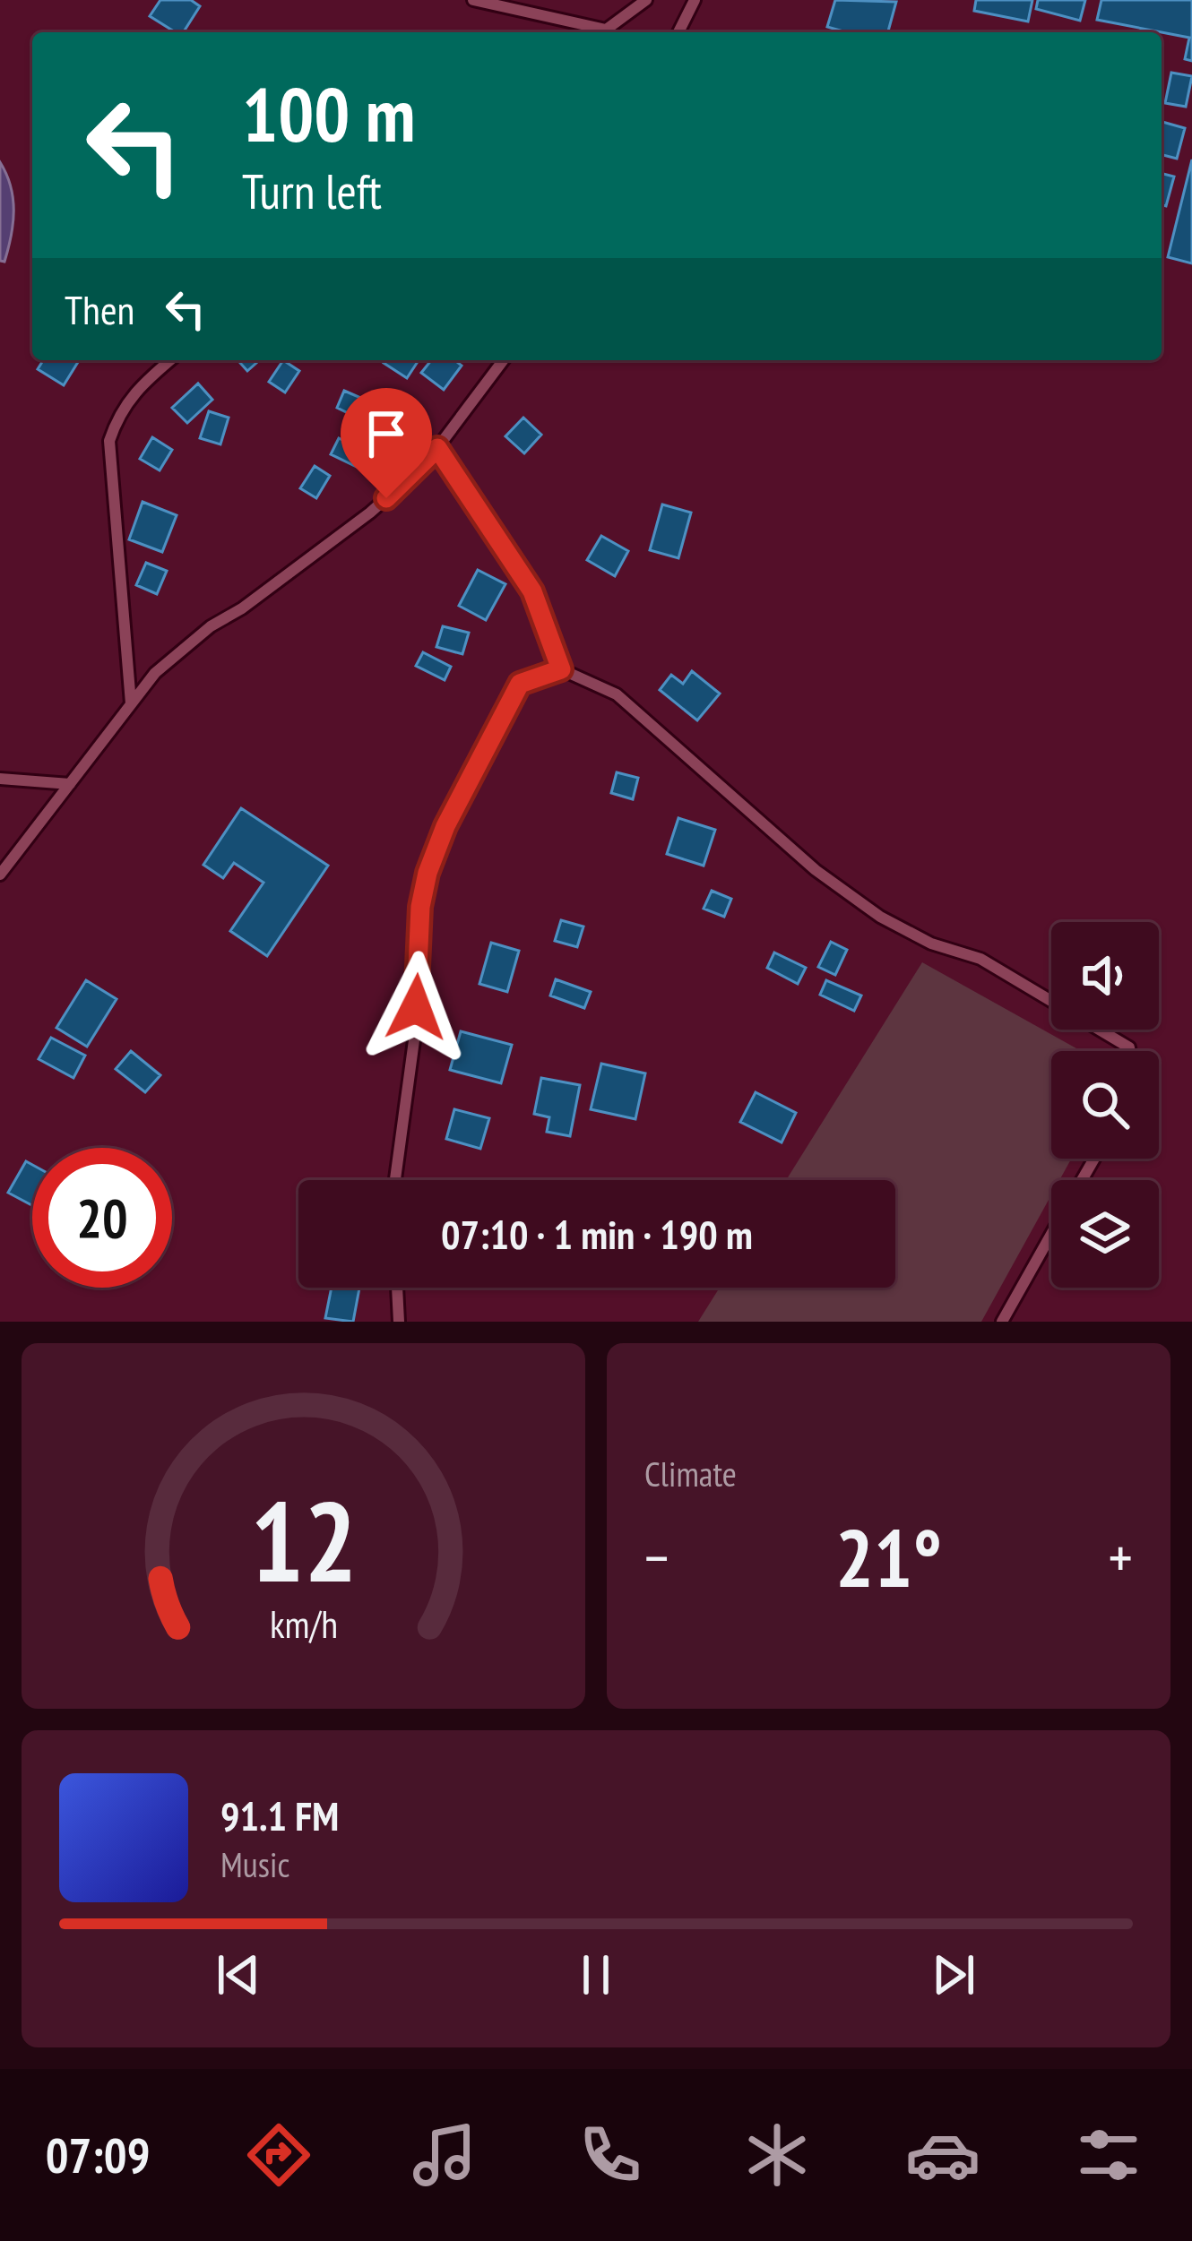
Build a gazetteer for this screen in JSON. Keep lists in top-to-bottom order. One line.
{"page":{"turn":["100 m","Turn left"],"then":"Then","limit":"20","trip":"07:10 · 1 min · 190 m","tile":"Climate","heat":["−","21°","+"],"song":["91.1 FM","Music"],"tabs":"07:09","gauge":["12","km/h"]}}
